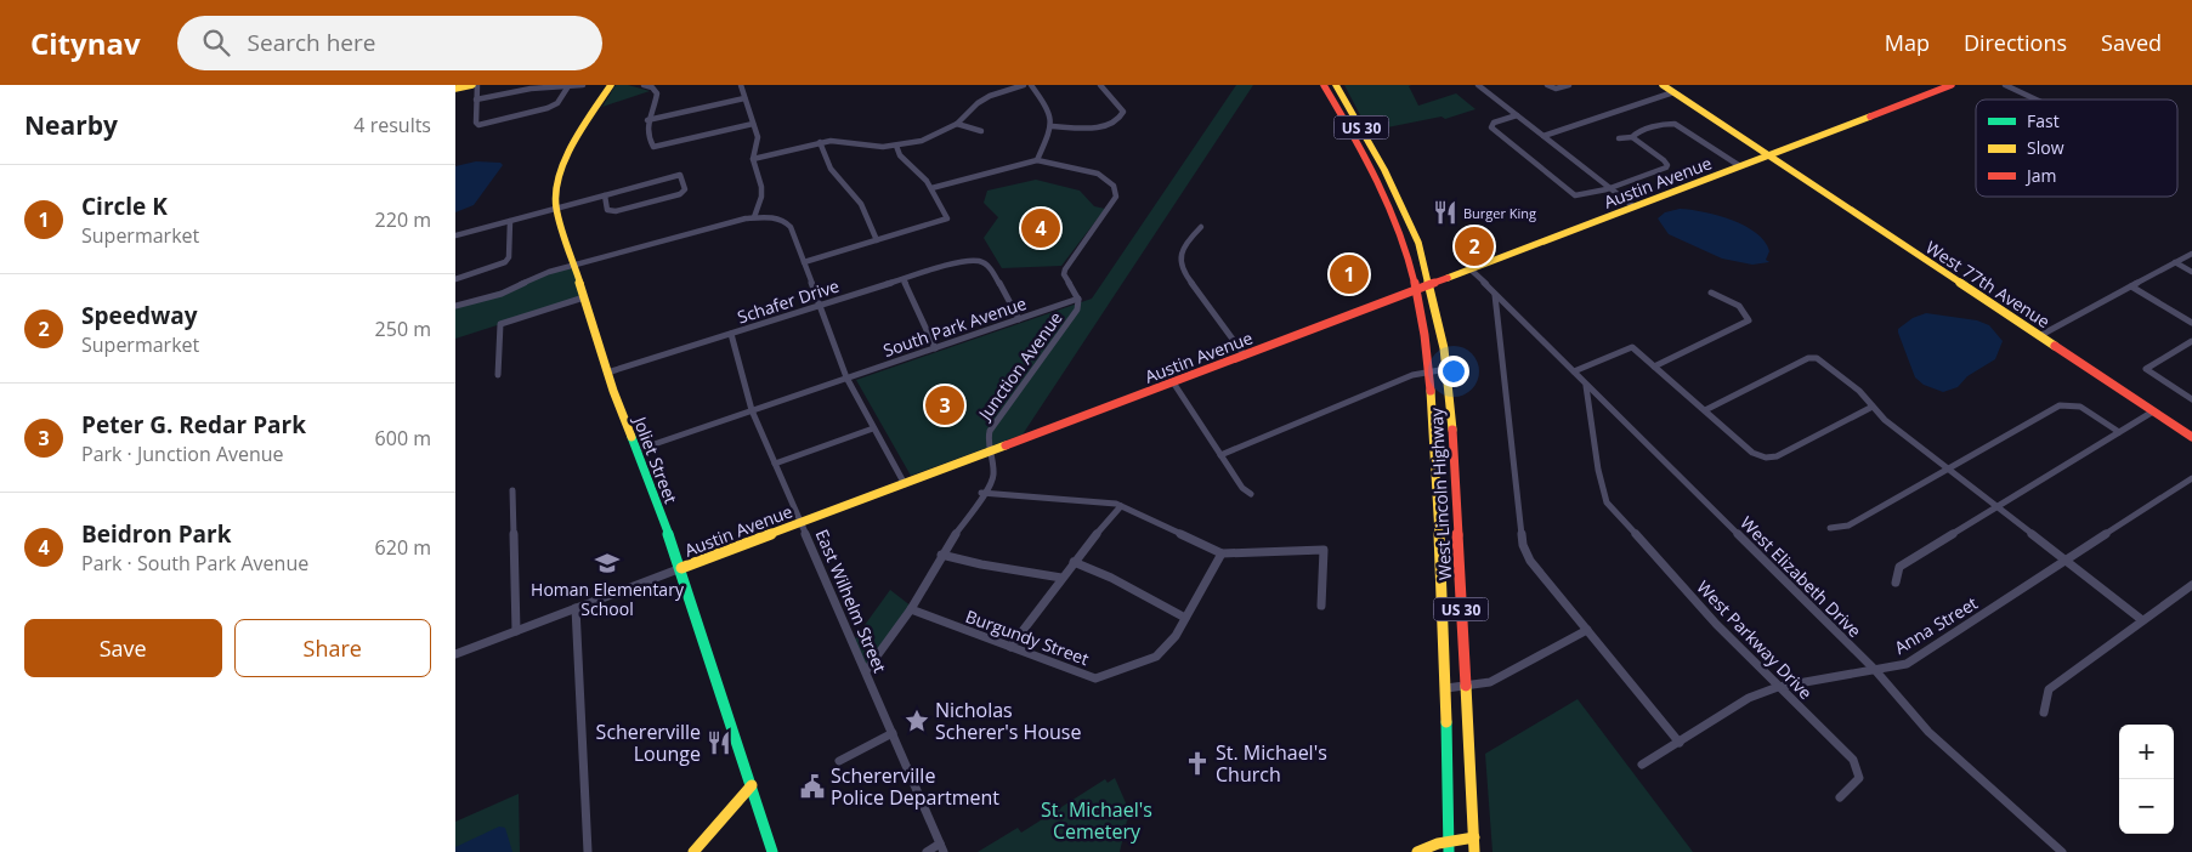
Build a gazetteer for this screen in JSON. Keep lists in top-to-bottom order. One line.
{"streets":{"street":["US 30","Austin Avenue","West 77th Avenue","Schafer Drive","South Park Avenue","Junction Avenue","Joliet Street","West Lincoln Highway","West Elizabeth Drive","East Wilhelm Street","Anna Street","Burgundy Street","West Parkway Drive"]},"crossings":[["Austin Avenue","West 77th Avenue"],["Austin Avenue","Junction Avenue"],["Austin Avenue","Joliet Street"],["Austin Avenue","West Lincoln Highway"],["Austin Avenue","West Elizabeth Drive"],["Austin Avenue","East Wilhelm Street"],["Schafer Drive","South Park Avenue"],["Schafer Drive","Joliet Street"],["Schafer Drive","East Wilhelm Street"],["South Park Avenue","Junction Avenue"],["South Park Avenue","Joliet Street"],["South Park Avenue","East Wilhelm Street"],["Junction Avenue","East Wilhelm Street"],["Junction Avenue","Burgundy Street"],["West Elizabeth Drive","Anna Street"],["West Elizabeth Drive","West Parkway Drive"],["Anna Street","West Parkway Drive"]],"parks":["St. Michael's Cemetery"],"places":{"restaurant":["Burger King","Schererville Lounge"],"school or university":["Homan Elementary School"],"place":["Nicholas Scherer's House"],"church":["St. Michael's Church"],"public building":["Schererville Police Department"]},"legend":["Fast","Slow","Jam"],"page":{"header":"Citynav","search":"Search here","nav":["Map","Directions","Saved"],"heading":["Nearby","4 results"],"list":[{"mark":"1","name":"Circle K","note":"Supermarket","value":"220 m"},{"mark":"2","name":"Speedway","note":"Supermarket","value":"250 m"},{"mark":"3","name":"Peter G. Redar Park","note":"Park · Junction Avenue","value":"600 m"},{"mark":"4","name":"Beidron Park","note":"Park · South Park Avenue","value":"620 m"}],"pins":["4","2","1","3"],"buttons":["Save","Share"],"map_buttons":["+","−"]}}
